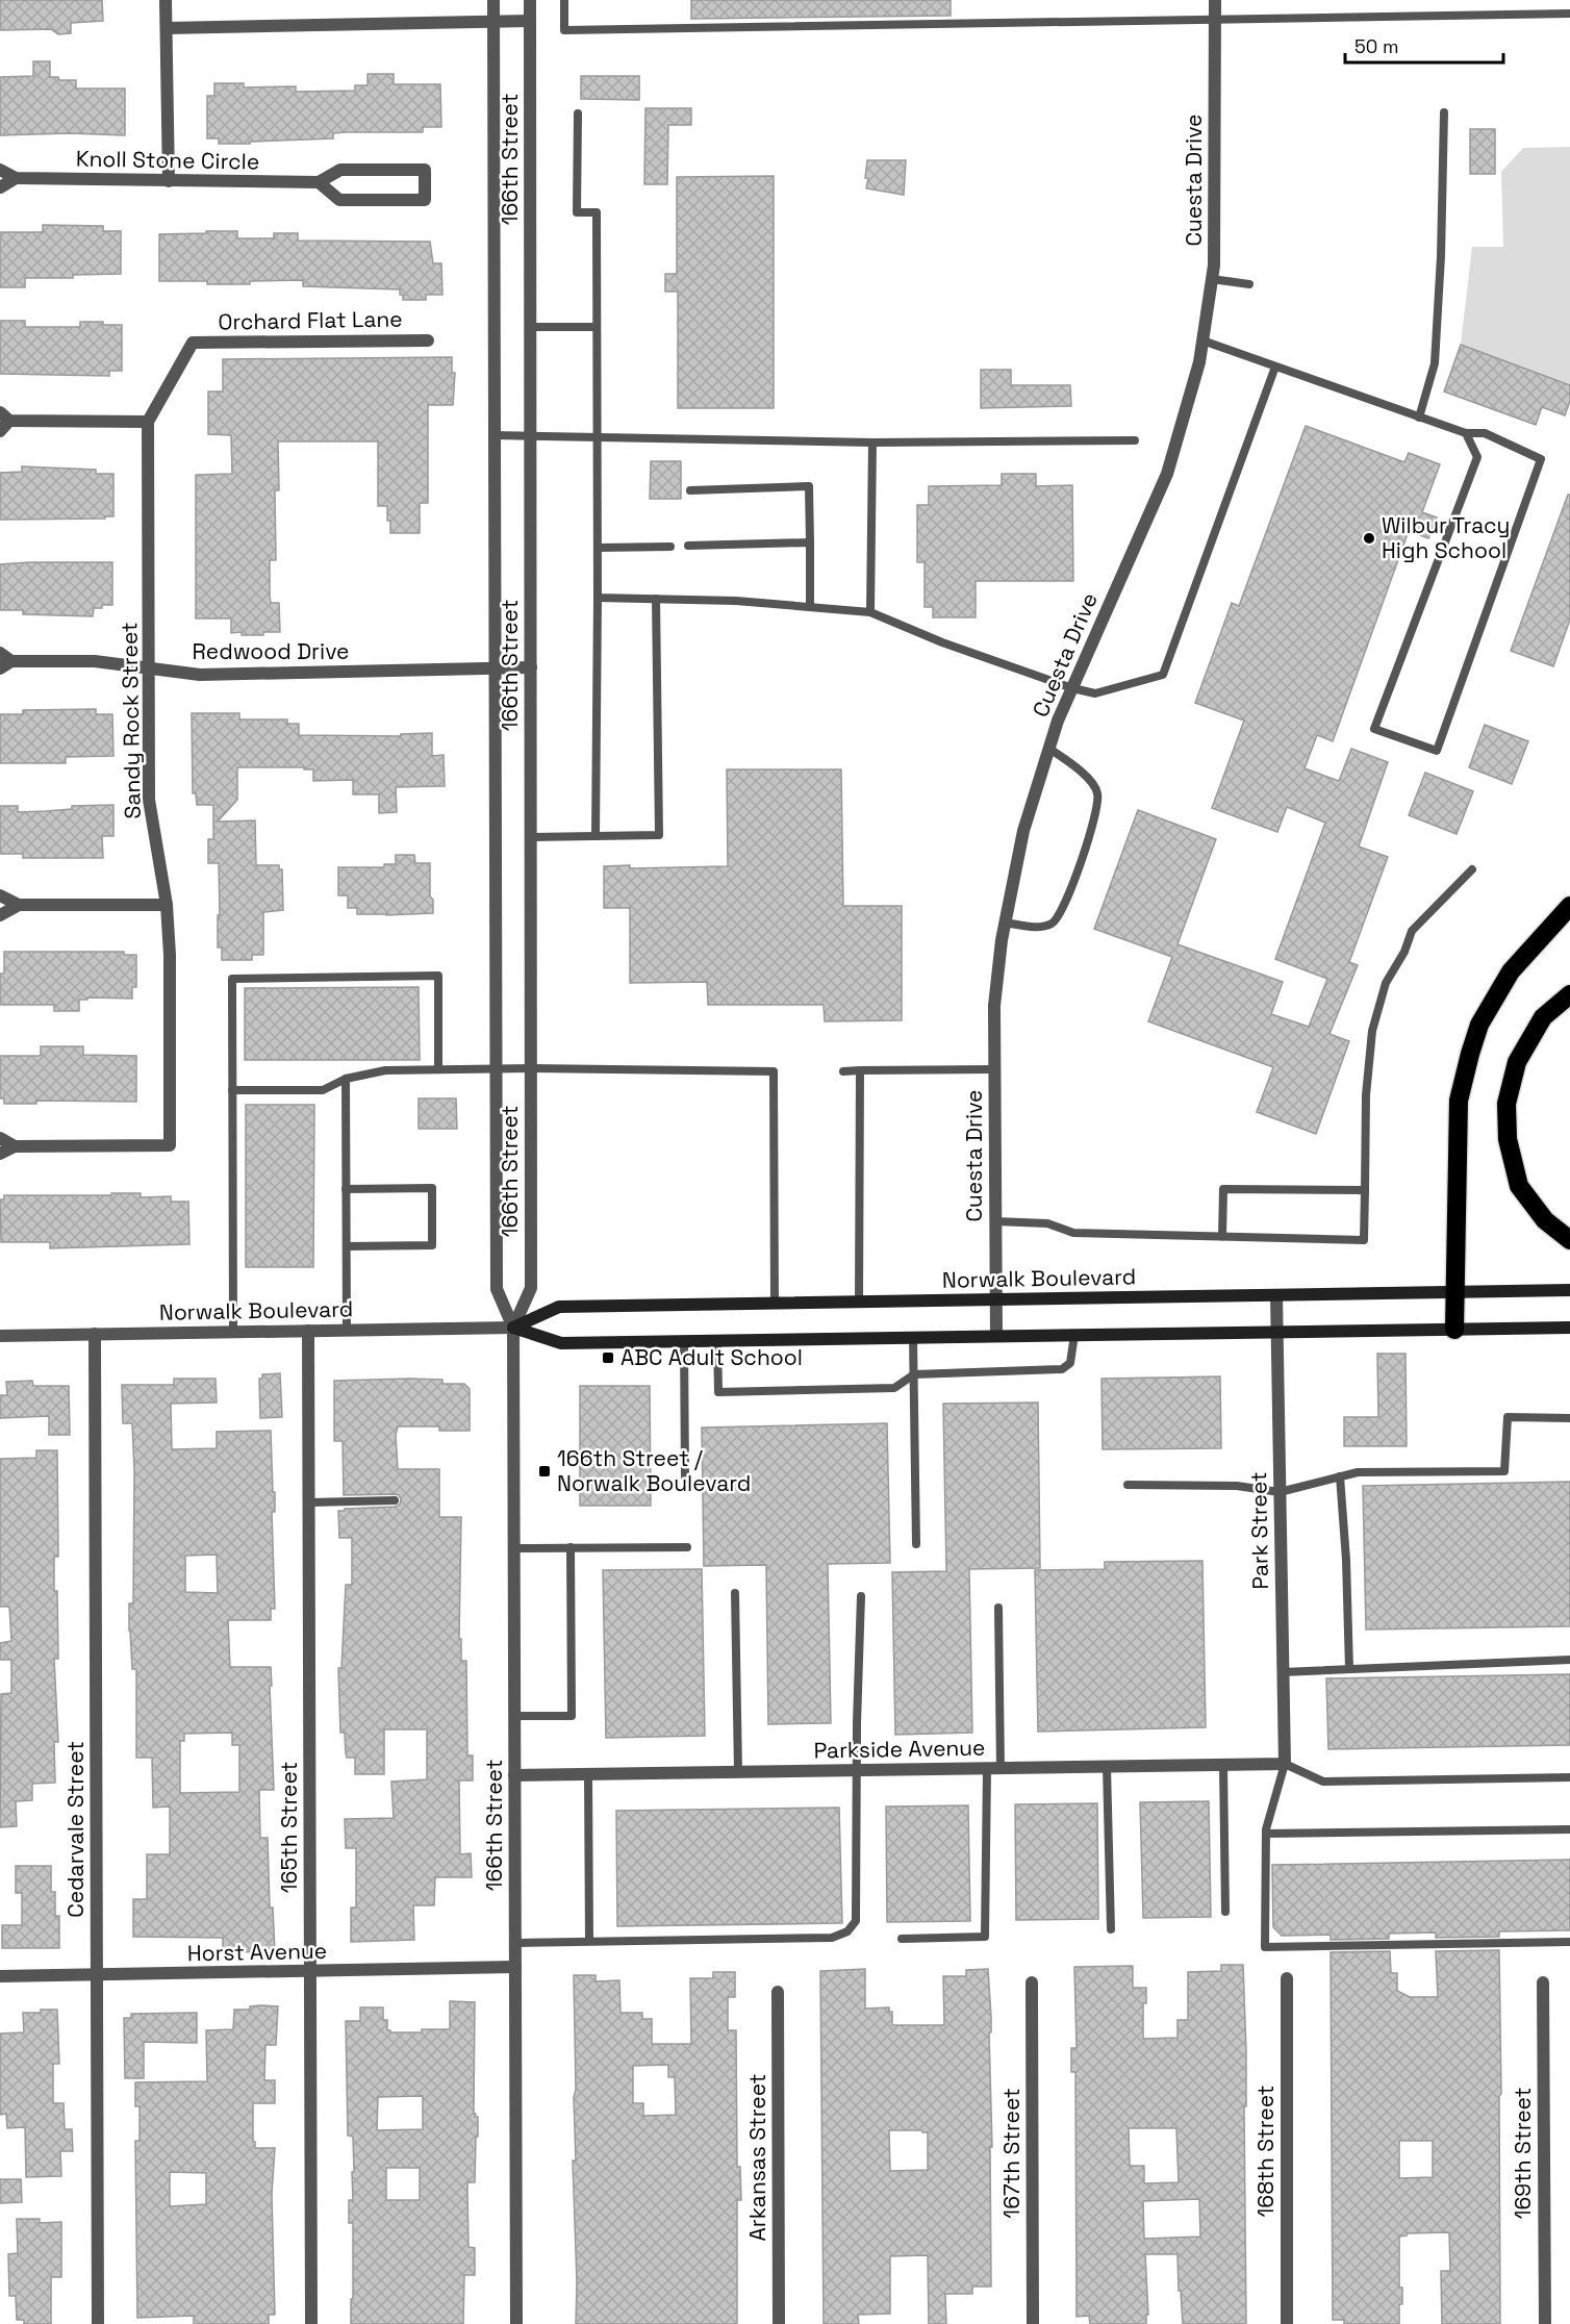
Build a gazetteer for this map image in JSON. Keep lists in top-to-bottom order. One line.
{"streets":{"main road":["Norwalk Boulevard"],"street":["166th Street","Knoll Stone Circle","Cuesta Drive","Orchard Flat Lane","Redwood Drive","Sandy Rock Street","Park Street","Parkside Avenue","165th Street","Cedarvale Street","Horst Avenue","168th Street","167th Street","169th Street","Arkansas Street"]},"crossings":[["166th Street","Redwood Drive"],["166th Street","Norwalk Boulevard"],["166th Street","Parkside Avenue"],["166th Street","Horst Avenue"],["Cuesta Drive","Norwalk Boulevard"],["Orchard Flat Lane","Sandy Rock Street"],["Redwood Drive","Sandy Rock Street"],["Norwalk Boulevard","Park Street"],["Norwalk Boulevard","165th Street"],["Norwalk Boulevard","Cedarvale Street"],["Park Street","Parkside Avenue"],["165th Street","Horst Avenue"],["Cedarvale Street","Horst Avenue"]],"places":{"other":["Wilbur Tracy High School"],"transit":["ABC Adult School","166th Street / Norwalk Boulevard"]},"scale_bar":"50 m"}
